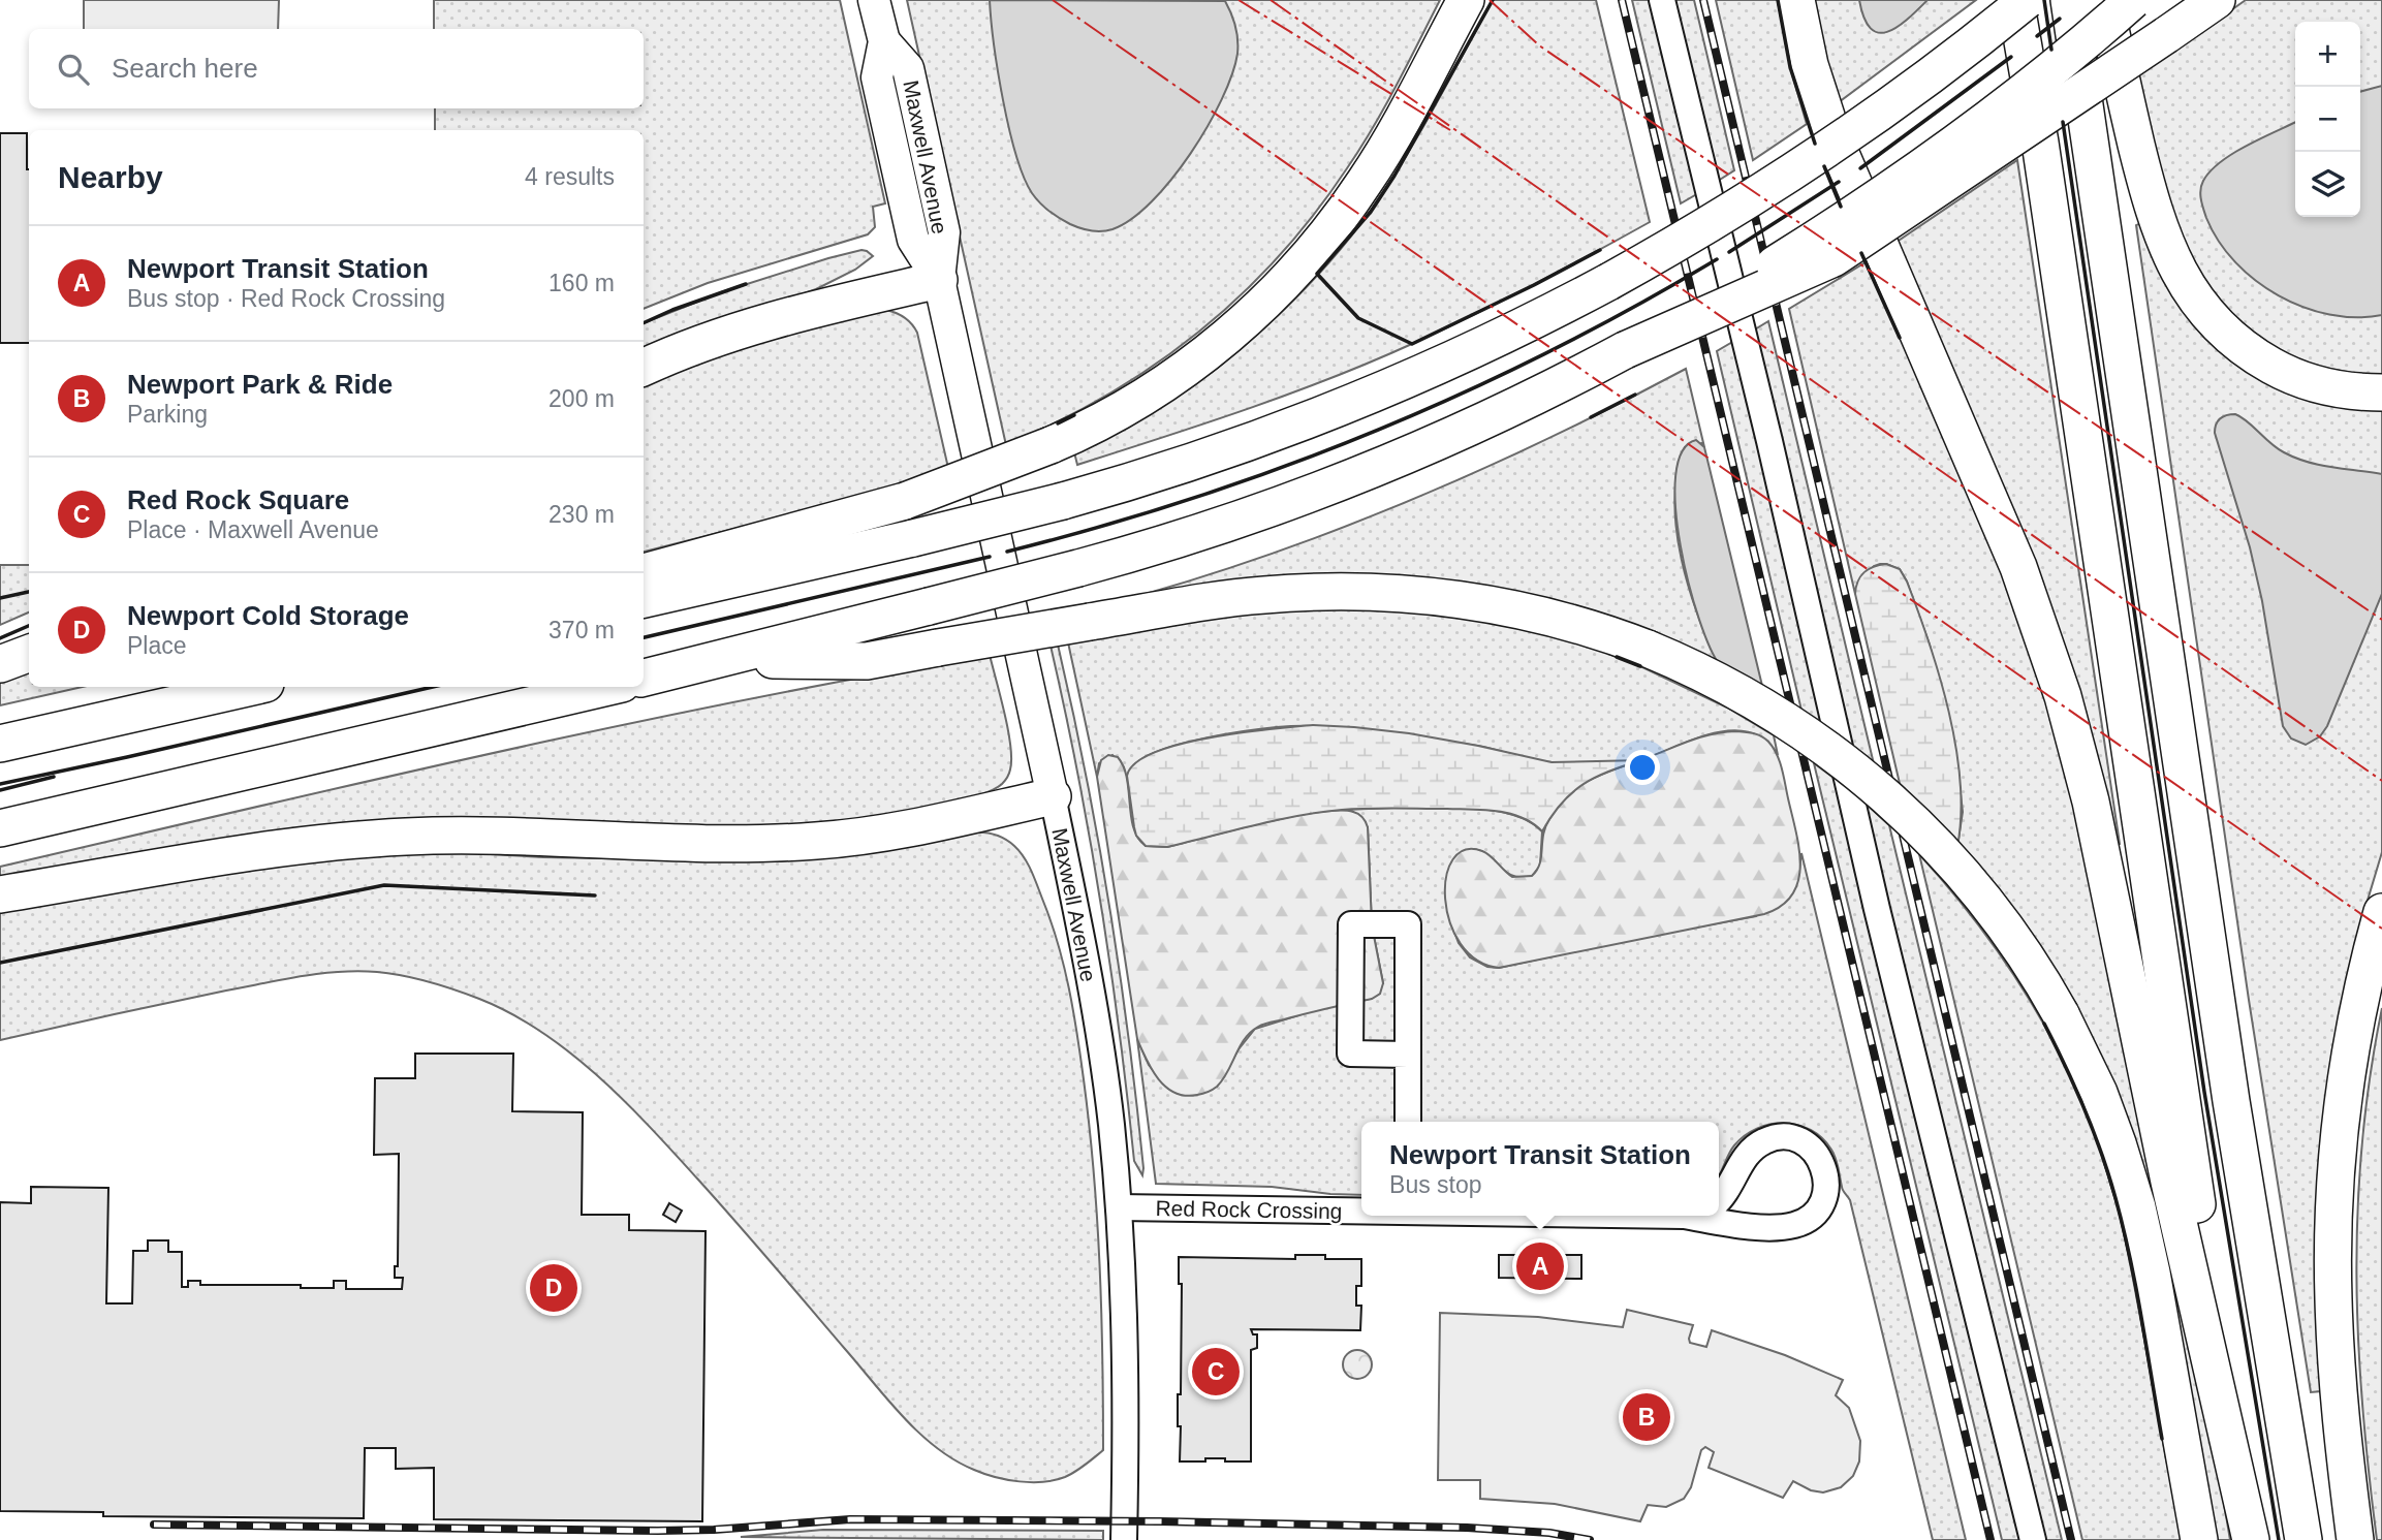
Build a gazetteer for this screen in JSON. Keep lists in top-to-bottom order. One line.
{"streets":{"main road":["Maxwell Avenue"],"street":["Red Rock Crossing"]},"crossings":[["Maxwell Avenue","Red Rock Crossing"]],"page":{"map_buttons":["+","−"],"search":"Search here","heading":["Nearby","4 results"],"list":[{"mark":"A","name":"Newport Transit Station","note":"Bus stop · Red Rock Crossing","value":"160 m"},{"mark":"B","name":"Newport Park & Ride","note":"Parking","value":"200 m"},{"mark":"C","name":"Red Rock Square","note":"Place · Maxwell Avenue","value":"230 m"},{"mark":"D","name":"Newport Cold Storage","note":"Place","value":"370 m"}],"popup":["Newport Transit Station","Bus stop"],"pins":["A","D","C","B"]}}
